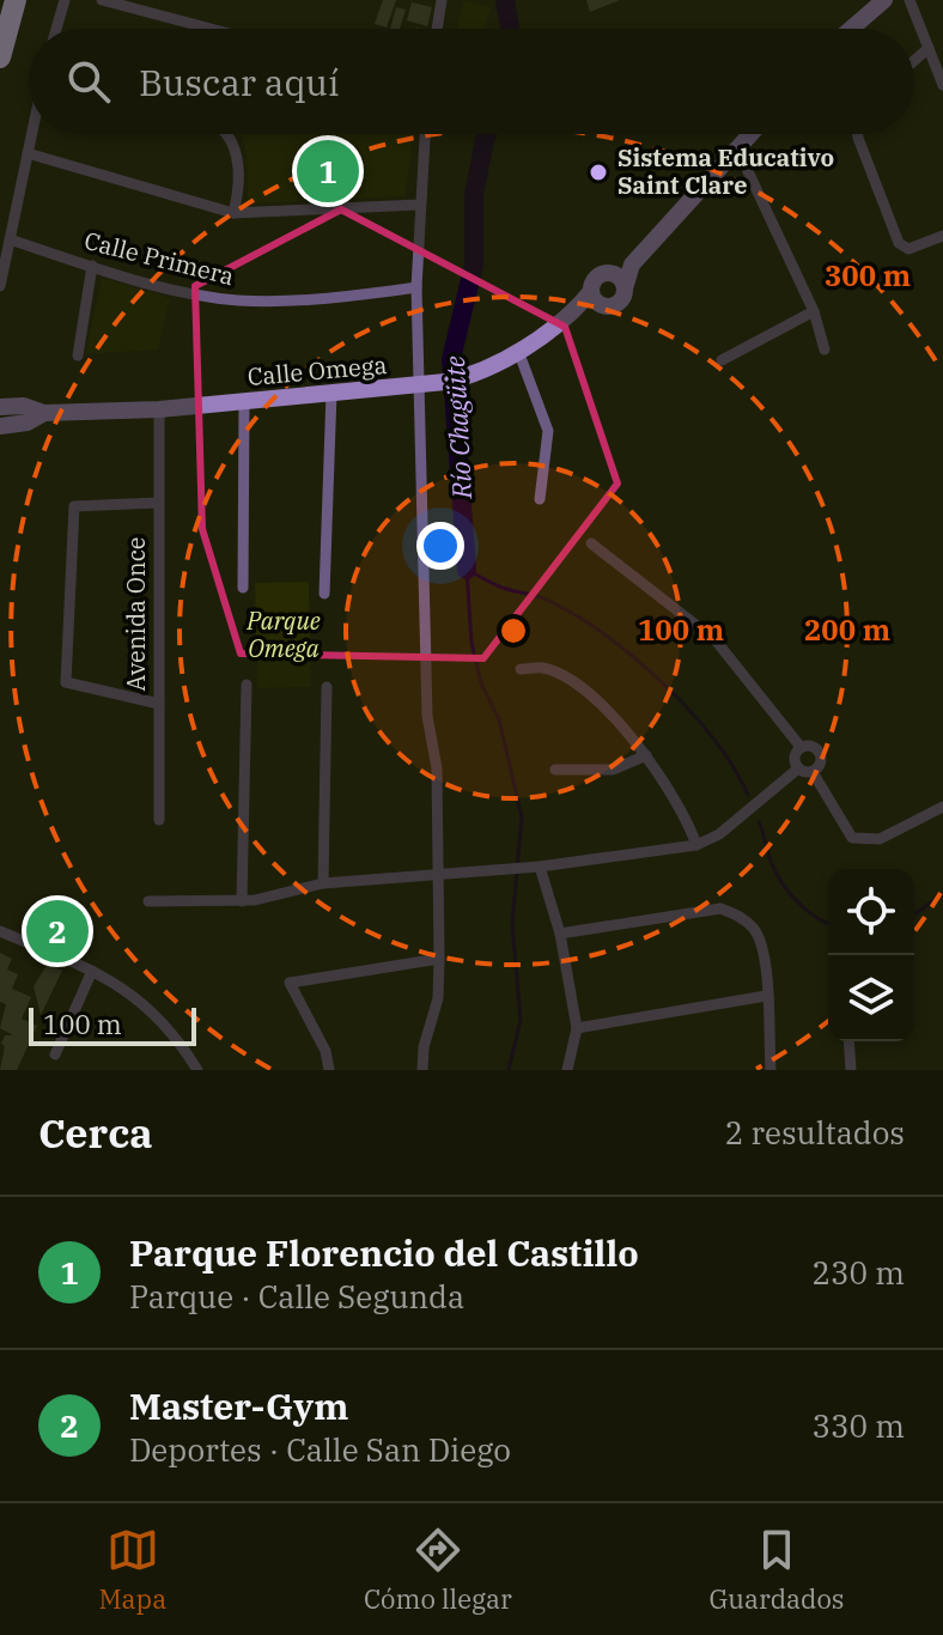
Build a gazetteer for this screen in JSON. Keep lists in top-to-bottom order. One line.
{"streets":{"street":["Calle Primera","Calle Omega","Avenida Once"]},"crossings":[["Calle Omega","Avenida Once"]],"water":["Río Chagüite"],"parks":["Parque Omega"],"places":["Sistema Educativo Saint Clare"],"scale_bar":"100 m","page":{"search":"Buscar aquí","pins":["1","2"],"scale":"100 m","heading":["Cerca","2 resultados"],"list":[{"mark":"1","name":"Parque Florencio del Castillo","note":"Parque · Calle Segunda","value":"230 m"},{"mark":"2","name":"Master-Gym","note":"Deportes · Calle San Diego","value":"330 m"}],"nav":["Mapa","Cómo llegar","Guardados"]},"rings":["300 m","100 m","200 m"]}
